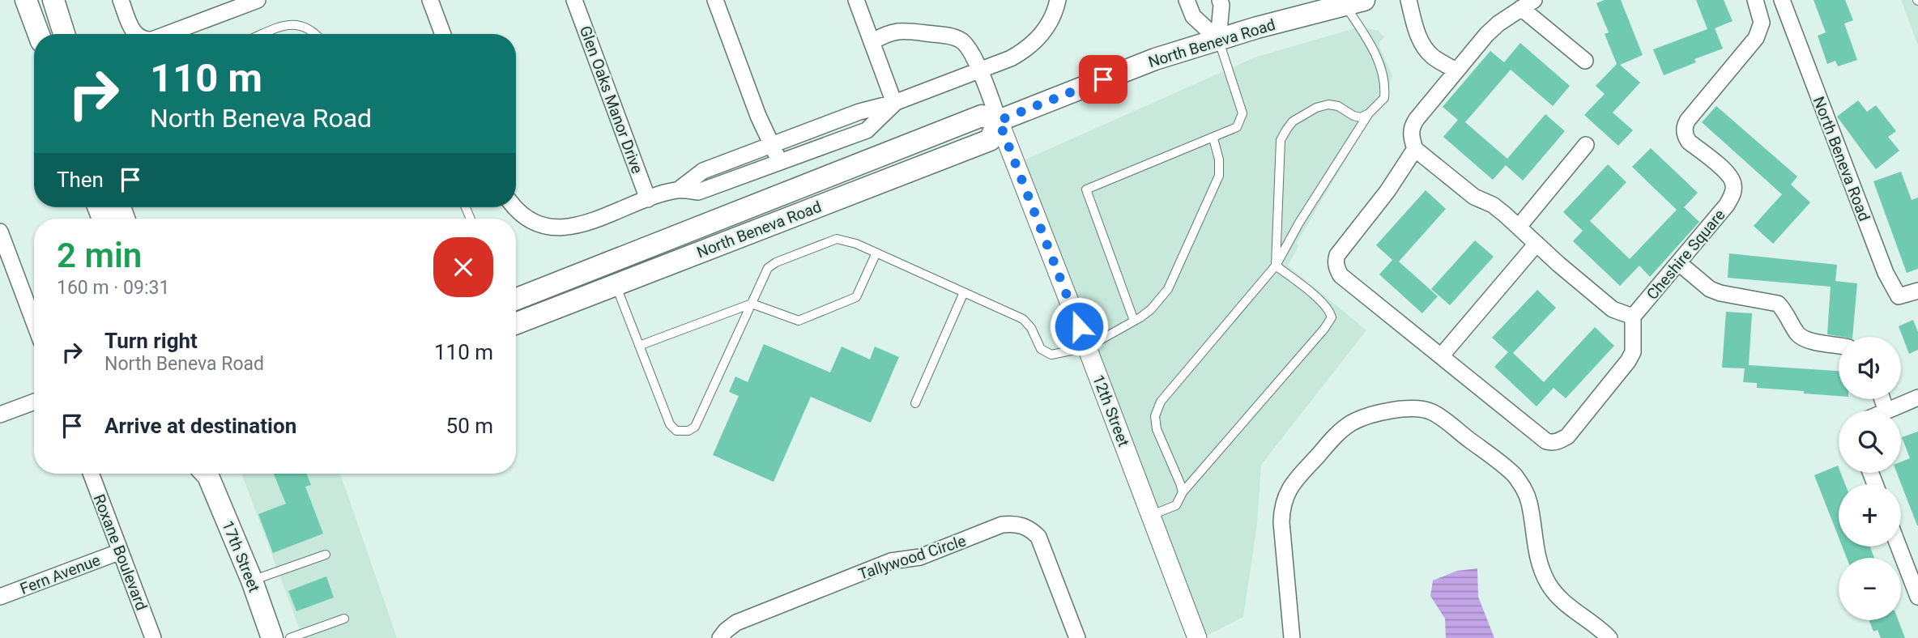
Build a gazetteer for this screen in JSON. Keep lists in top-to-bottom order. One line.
{"streets":{"main road":["North Beneva Road","17th Street"],"street":["Glen Oaks Manor Drive","Cheshire Square","12th Street","Roxane Boulevard","Tallywood Circle","Fern Avenue"]},"crossings":[["North Beneva Road","12th Street"],["Roxane Boulevard","Fern Avenue"]],"page":{"turn":["110 m","North Beneva Road"],"then":"Then","heading":["2 min","160 m · 09:31"],"list":[{"name":"Turn right","note":"North Beneva Road","value":"110 m"},{"name":"Arrive at destination","value":"50 m"}],"map_buttons":["+","−"]}}
